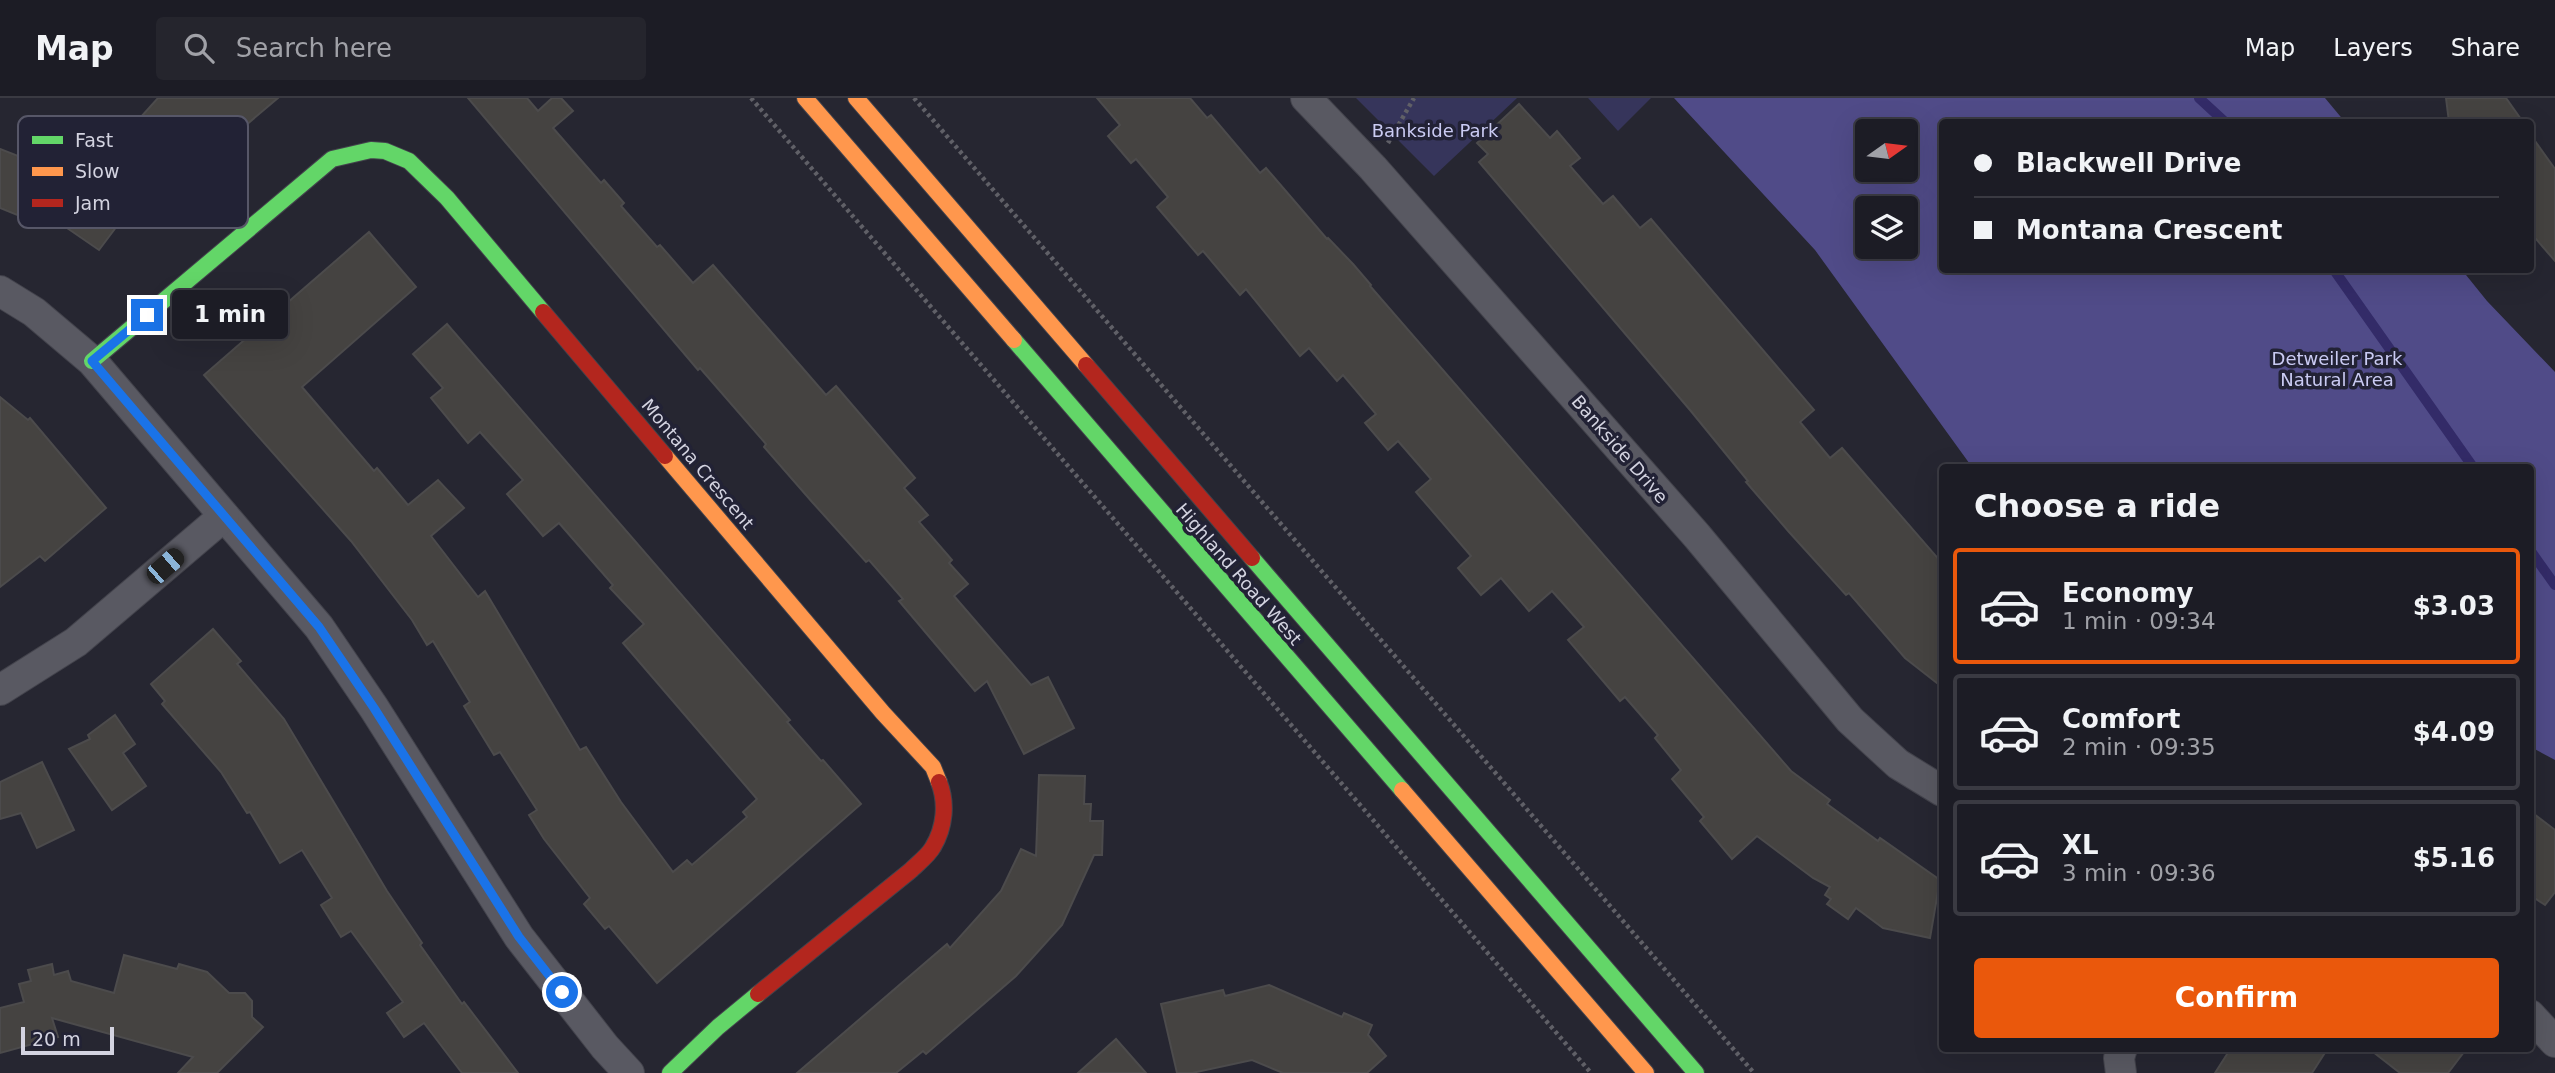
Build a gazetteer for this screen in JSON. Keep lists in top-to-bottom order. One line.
{"streets":{"main road":["Montana Crescent","Highland Road West"],"street":["Bankside Drive"]},"parks":["Bankside Park","Detweiler Park Natural Area"],"legend":["Fast","Slow","Jam"],"scale_bar":"20 m","north":"right","page":{"header":"Map","search":"Search here","nav":["Map","Layers","Share"],"banner":["Blackwell Drive","Montana Crescent"],"bubble":"1 min","heading":"Choose a ride","list":[{"name":"Economy","note":"1 min · 09:34","value":"$3.03"},{"name":"Comfort","note":"2 min · 09:35","value":"$4.09"},{"name":"XL","note":"3 min · 09:36","value":"$5.16"}],"buttons":"Confirm","scale":"20 m"}}
